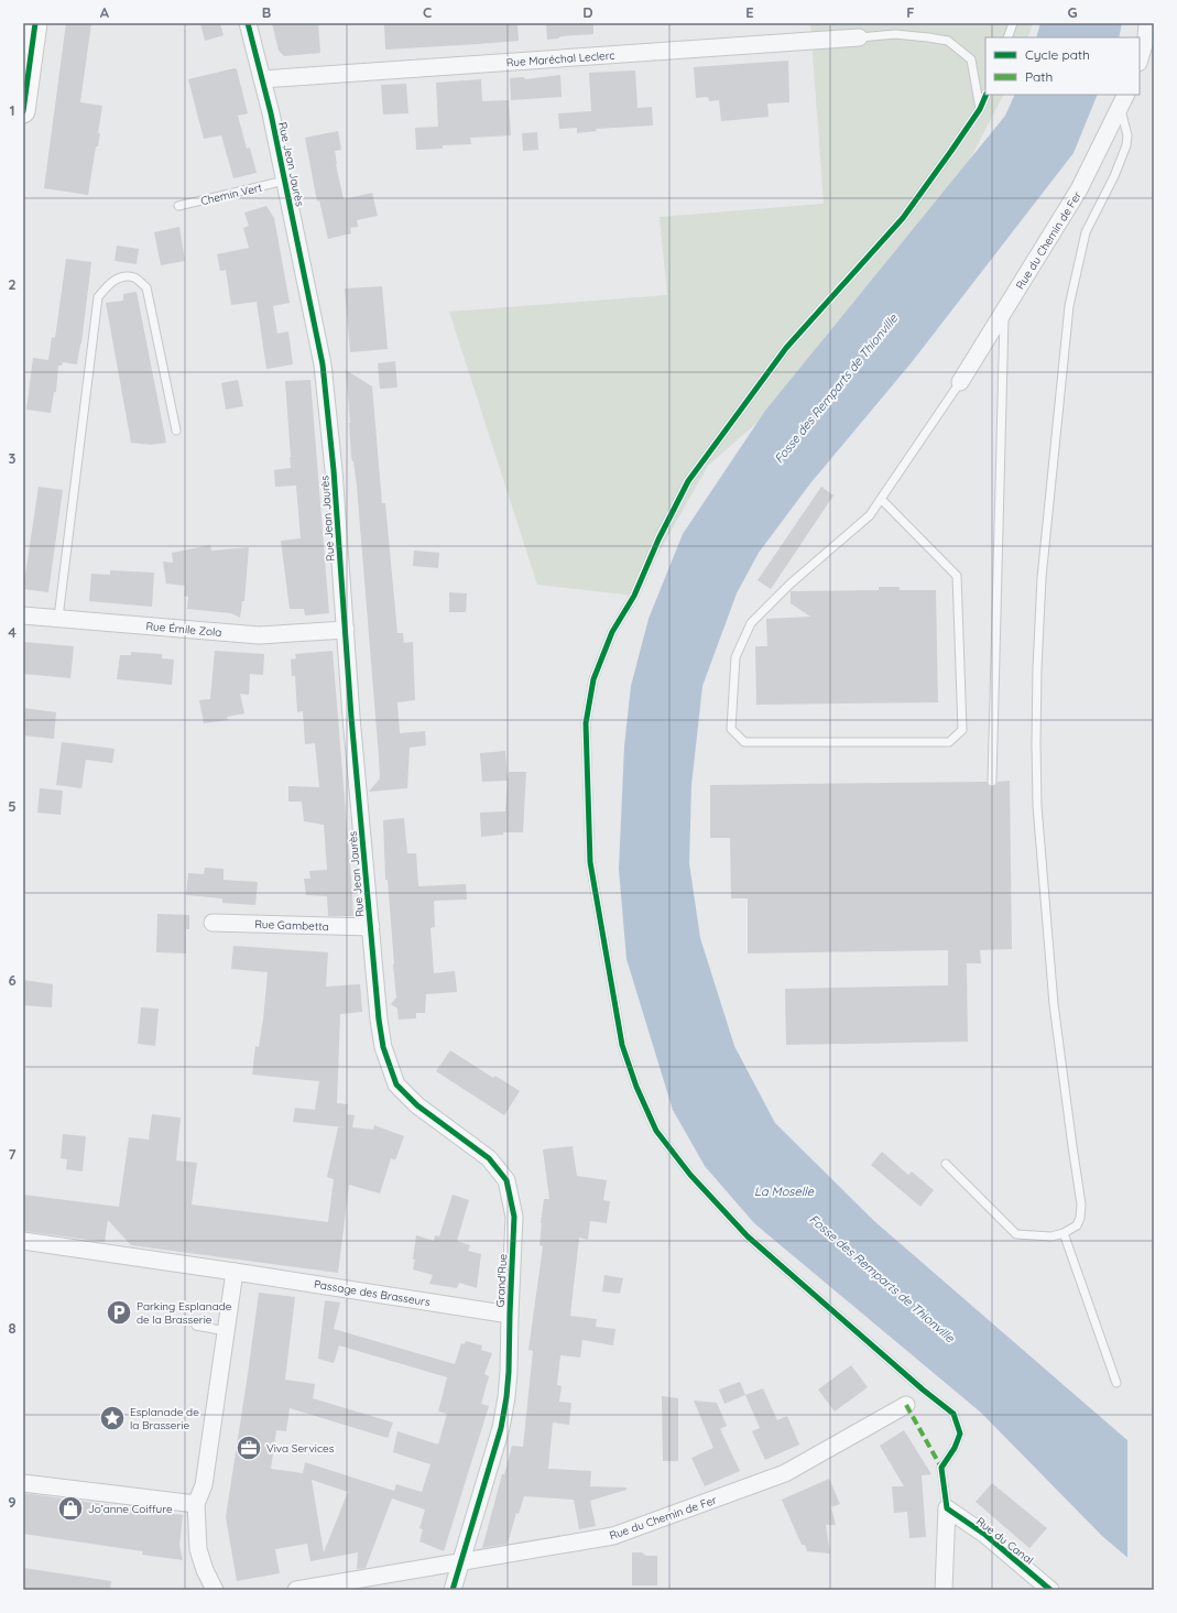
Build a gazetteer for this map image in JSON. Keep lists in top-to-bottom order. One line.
{"streets":{"street":["Rue Maréchal Leclerc","Rue Jean Jaurès","Rue du Chemin de Fer","Rue Émile Zola","Rue Gambetta","Grand'Rue","Passage des Brasseurs","Rue du Canal"],"lane":["Chemin Vert"]},"crossings":[["Rue Maréchal Leclerc","Rue Jean Jaurès"],["Rue Jean Jaurès","Chemin Vert"],["Rue Jean Jaurès","Rue Émile Zola"],["Rue Jean Jaurès","Rue Gambetta"],["Rue Jean Jaurès","Grand'Rue"],["Rue du Chemin de Fer","Grand'Rue"],["Grand'Rue","Passage des Brasseurs"]],"water":["Fosse des Remparts de Thionville","La Moselle"],"places":{"parking":["Parking Esplanade de la Brasserie"],"place":["Esplanade de la Brasserie"],"office":["Viva Services"],"shop":["Jo’anne Coiffure"]},"legend":["Cycle path","Path"],"grid":{"columns":["A","B","C","D","E","F","G"],"rows":["1","2","3","4","5","6","7","8","9"]}}
